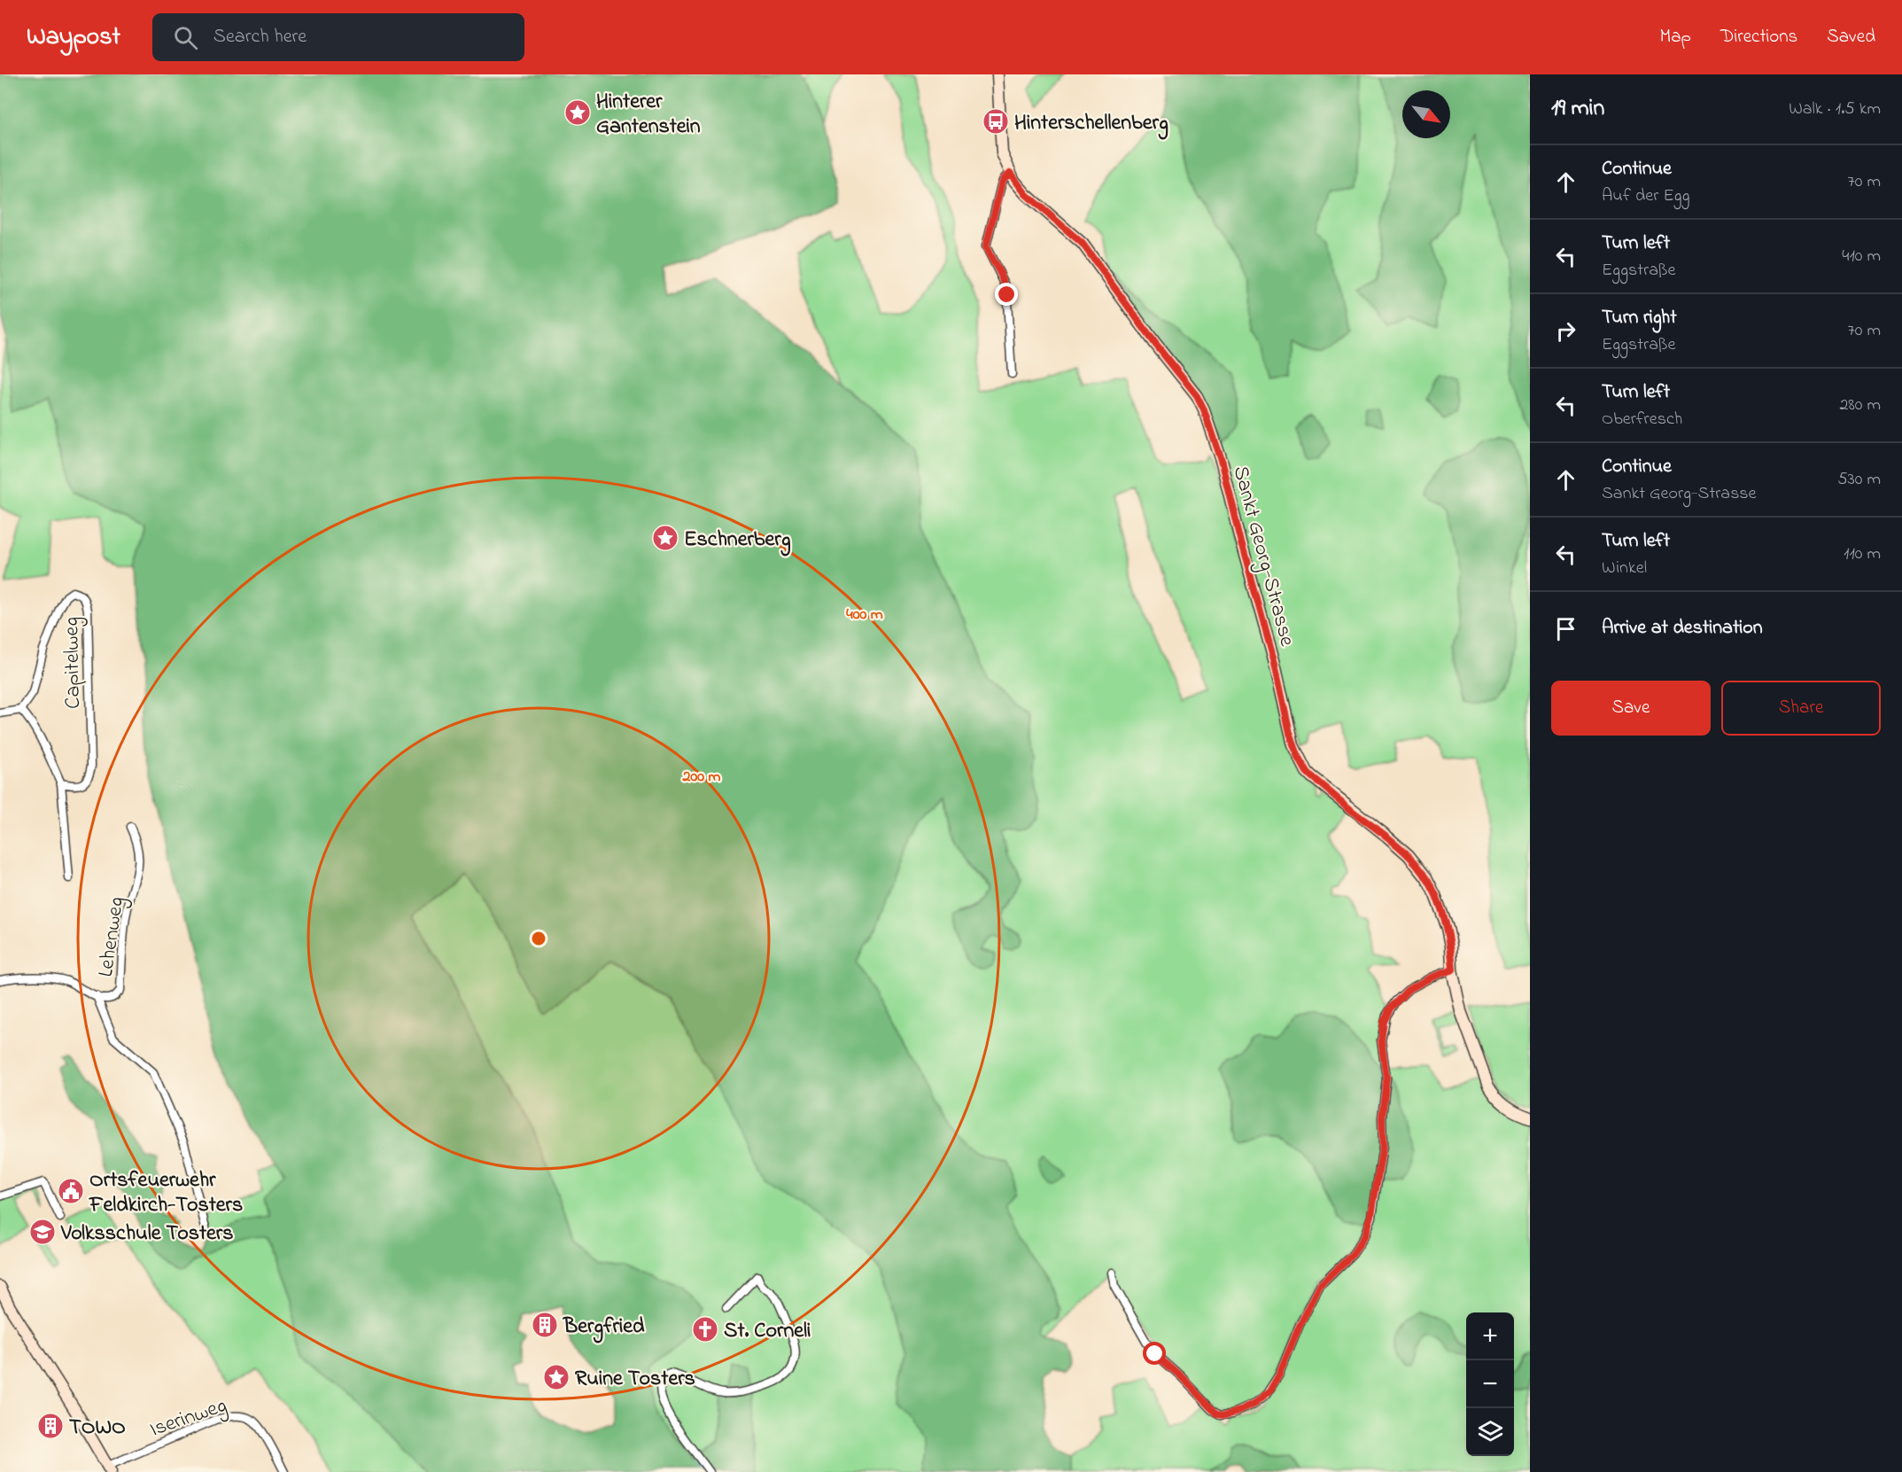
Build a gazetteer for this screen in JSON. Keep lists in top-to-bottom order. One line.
{"streets":{"street":["Sankt Georg-Strasse","Capitelweg","Lehenweg","Iserinweg"]},"places":{"place":["Hinterer Gantenstein","Eschnerberg","Ruine Tosters"],"bus stop":["Hinterschellenberg"],"public building":["Ortsfeuerwehr Feldkirch-Tosters"],"school or university":["Volksschule Tosters"],"building":["Bergfried","TOWO"],"church":["St. Corneli"]},"north":"bottom right","page":{"header":"Waypost","search":"Search here","nav":["Map","Directions","Saved"],"heading":["19 min","Walk · 1.5 km"],"list":[["Continue","Auf der Egg","70 m"],["Turn left","Eggstraße","410 m"],["Turn right","Eggstraße","70 m"],["Turn left","Oberfresch","280 m"],["Continue","Sankt Georg-Strasse","530 m"],["Turn left","Winkel","110 m"],"Arrive at destination"],"buttons":["Save","Share"],"map_buttons":["+","−"]},"rings":["400 m","200 m"]}
